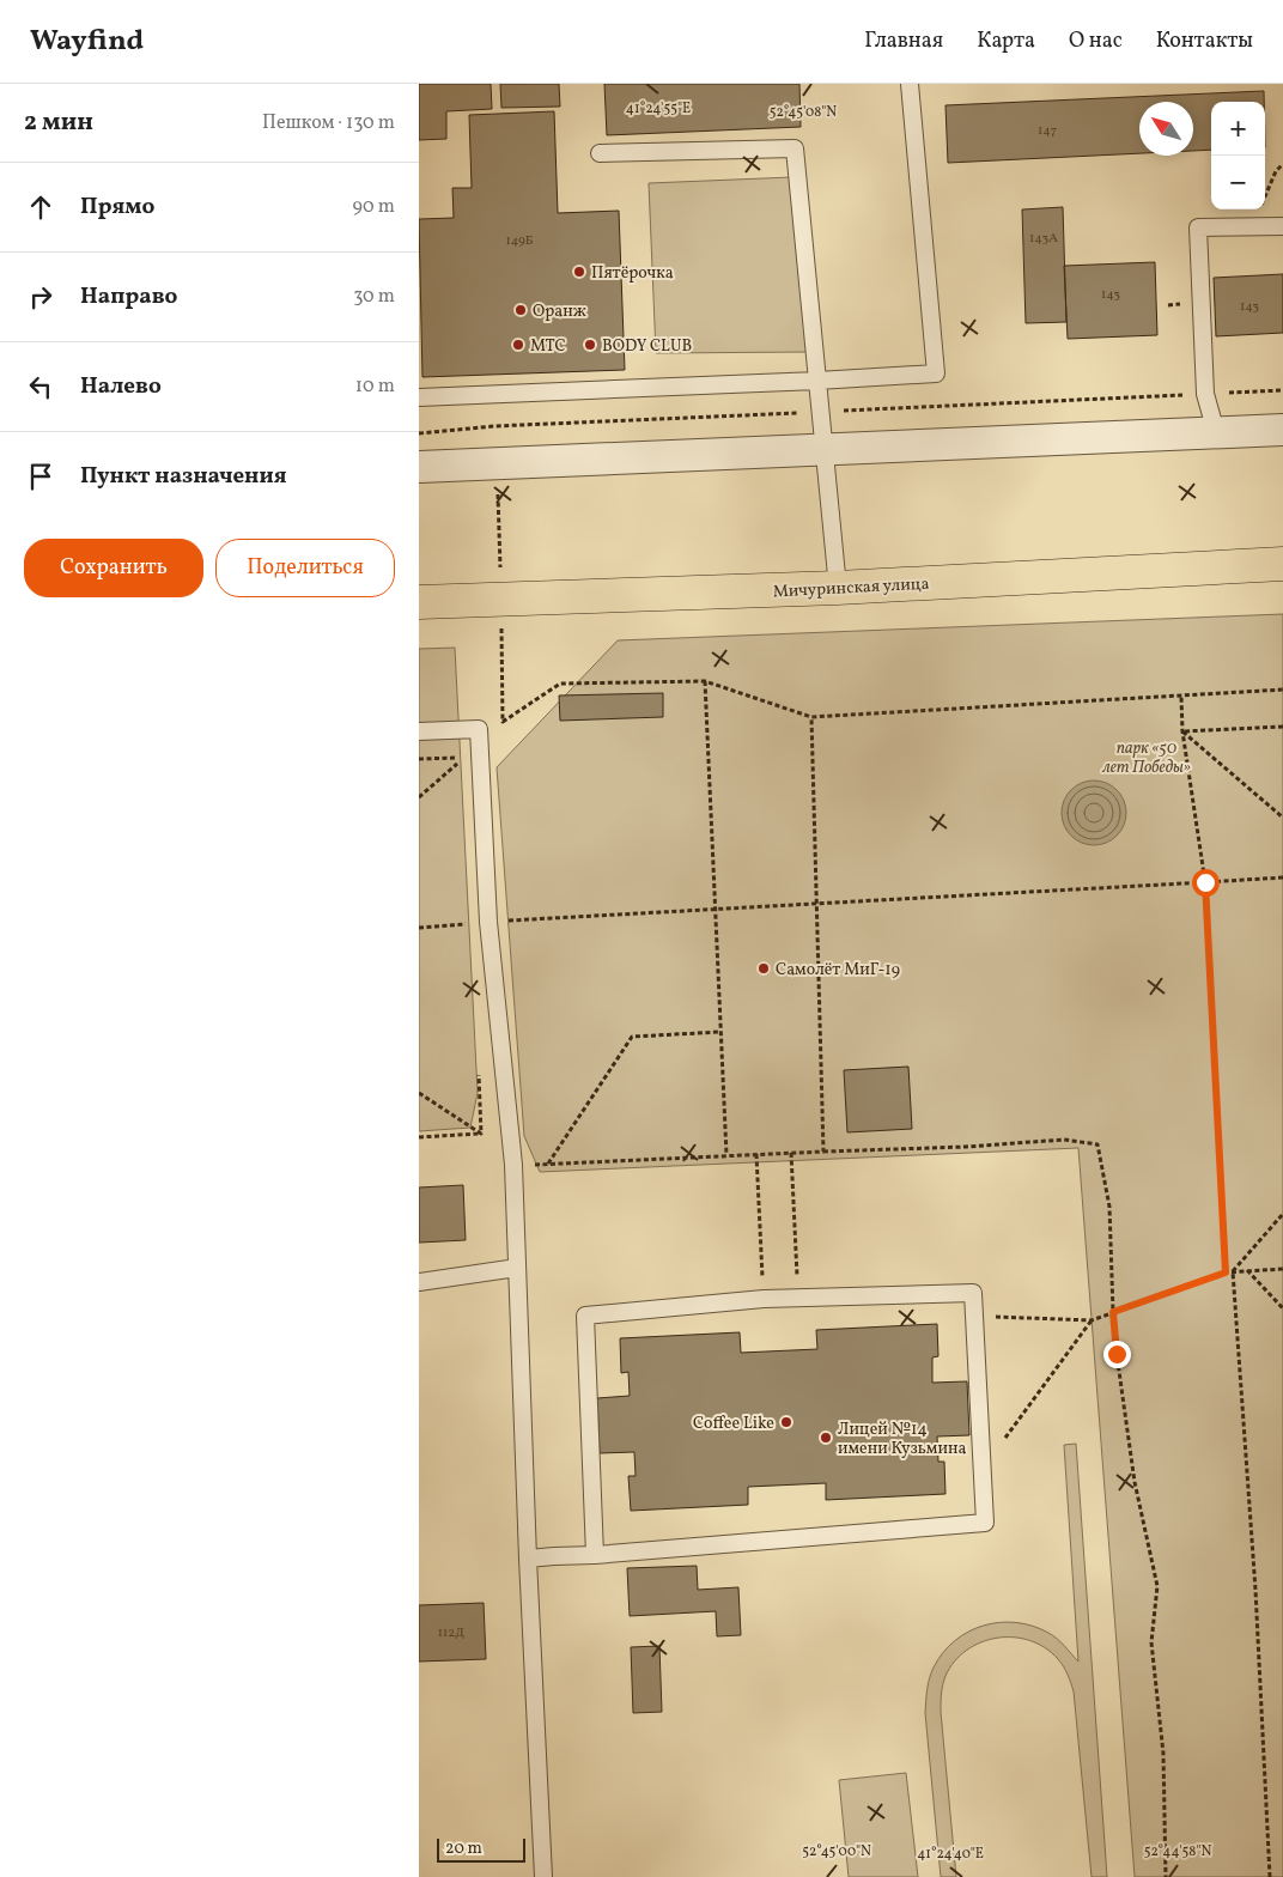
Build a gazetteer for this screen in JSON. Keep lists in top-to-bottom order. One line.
{"streets":{"main road":["Мичуринская улица"]},"parks":["парк «50 лет Победы»"],"places":["Пятёрочка","Оранж","МТС","BODY CLUB","Самолёт МиГ-19","Coffee Like","Лицей №14 имени Кузьмина"],"house_numbers":["147","143А","149Б","143","143","112Д"],"scale_bar":"20 m","north":"top left","page":{"header":"Wayfind","nav":["Главная","Карта","О нас","Контакты"],"heading":["2 мин","Пешком · 130 m"],"map_buttons":["+","−"],"list":[["Прямо","90 m"],["Направо","30 m"],["Налево","10 m"],"Пункт назначения"],"buttons":["Сохранить","Поделиться"],"scale":"20 m"},"coordinates":["41°24'55\"E","52°45'08\"N","52°45'00\"N","52°44'58\"N","41°24'40\"E"]}
